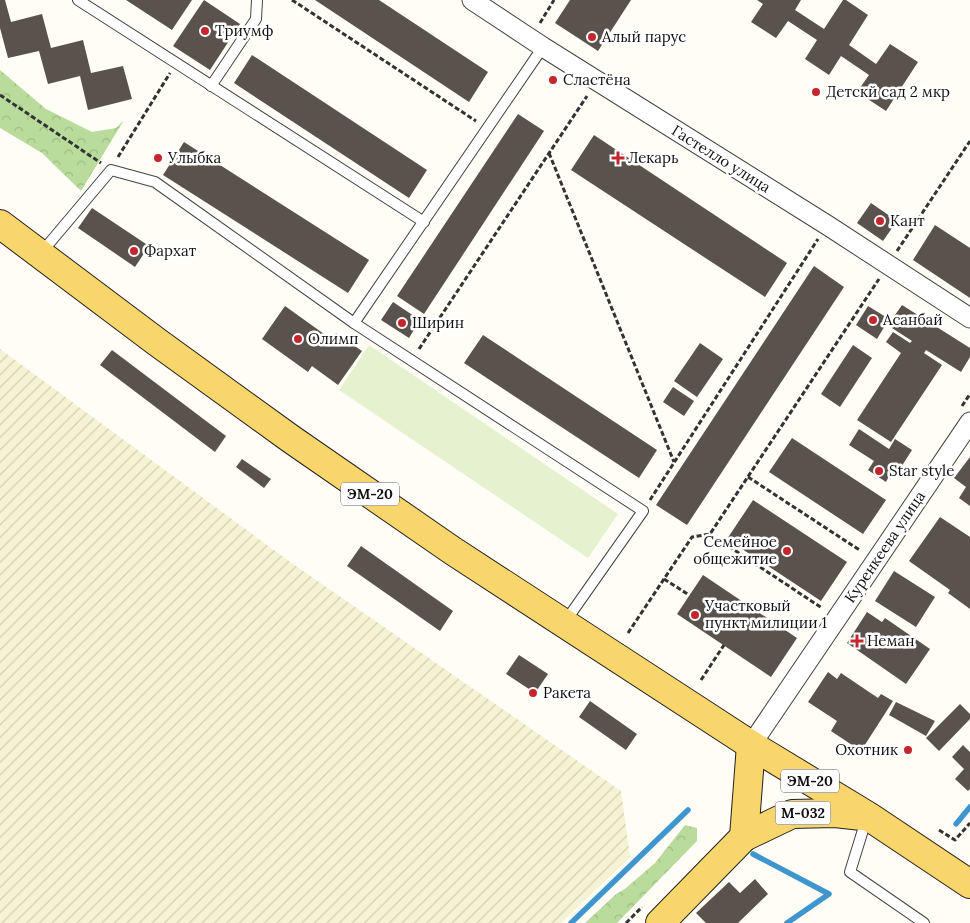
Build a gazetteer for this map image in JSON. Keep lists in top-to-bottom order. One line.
{"streets":{"main road":["ЭМ-20","Куренкеева улица","M-032"],"street":["Гастелло улица"]},"crossings":[["ЭМ-20","Куренкеева улица"],["ЭМ-20","M-032"],["Куренкеева улица","M-032"]],"places":{"other":["Триумф","Алый парус","Сластёна","Детскй сад 2 мкр","Улыбка","Кант","Фархат","Асанбай","Ширин","Олимп","Star style","Семейное общежитие","Участковый пункт милиции 1","Ракета","Охотник"],"health":["Лекарь","Неман"]}}
